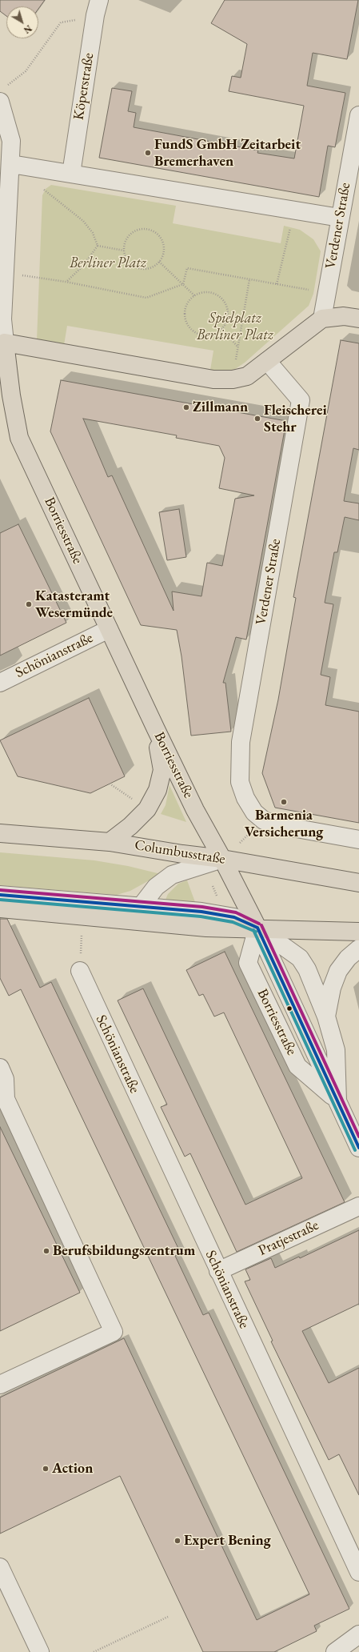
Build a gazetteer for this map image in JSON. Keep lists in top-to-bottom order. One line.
{"streets":{"main road":["Borriesstraße","Columbusstraße"],"street":["Köperstraße","Verdener Straße","Schönianstraße","Pratjestraße"]},"crossings":[["Borriesstraße","Schönianstraße"],["Borriesstraße","Columbusstraße"],["Schönianstraße","Pratjestraße"]],"parks":["Berliner Platz","Spielplatz Berliner Platz"],"places":["FundS GmbH Zeitarbeit Bremerhaven","Zillmann","Fleischerei Stehr","Katasteramt Wesermünde","Barmenia Versicherung","Berufsbildungszentrum","Action","Expert Bening"],"north":"bottom right"}
